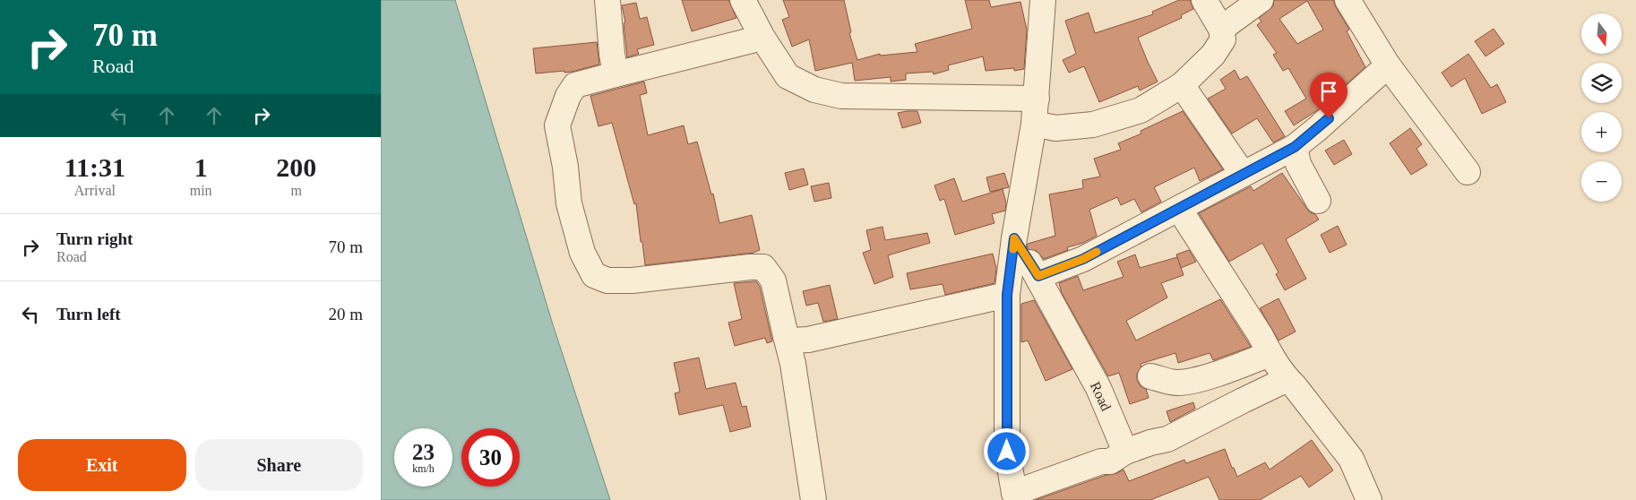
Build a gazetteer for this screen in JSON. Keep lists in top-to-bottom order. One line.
{"streets":{"street":["Road"]},"north":"bottom","page":{"turn":["70 m","Road"],"map_buttons":["+","−"],"eta":["11:31","Arrival","1","min","200","m"],"list":[{"name":"Turn right","note":"Road","value":"70 m"},{"name":"Turn left","value":"20 m"}],"speed":"23 km/h","limit":"30","buttons":["Exit","Share"]}}
